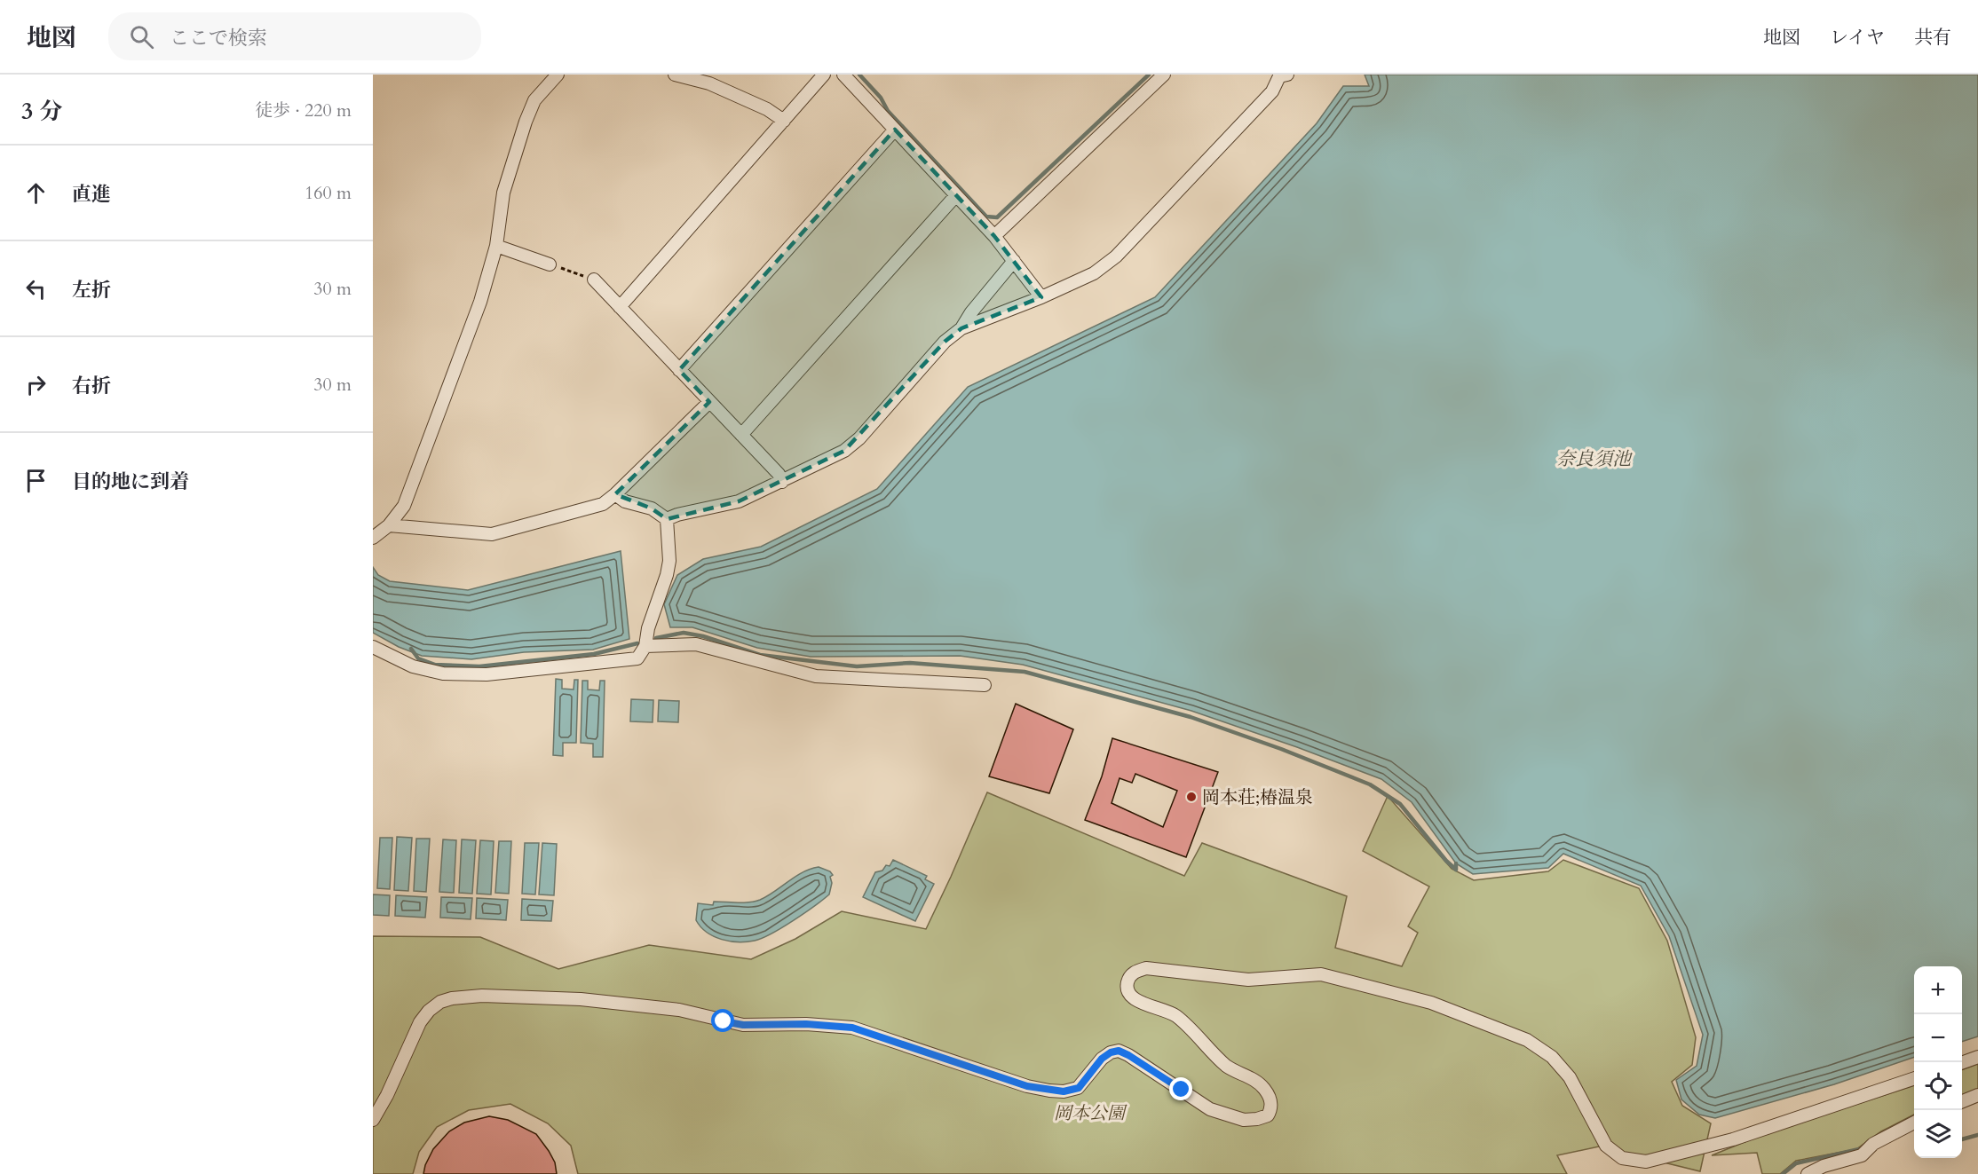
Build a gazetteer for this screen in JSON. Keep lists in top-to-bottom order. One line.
{"water":["奈良須池"],"parks":["岡本公園"],"places":["岡本荘;椿温泉"],"page":{"header":"地図","search":"ここで検索","nav":["地図","レイヤ","共有"],"heading":["3 分","徒歩 · 220 m"],"list":[["直進","160 m"],["左折","30 m"],["右折","30 m"],"目的地に到着"],"map_buttons":["+","−"]}}
